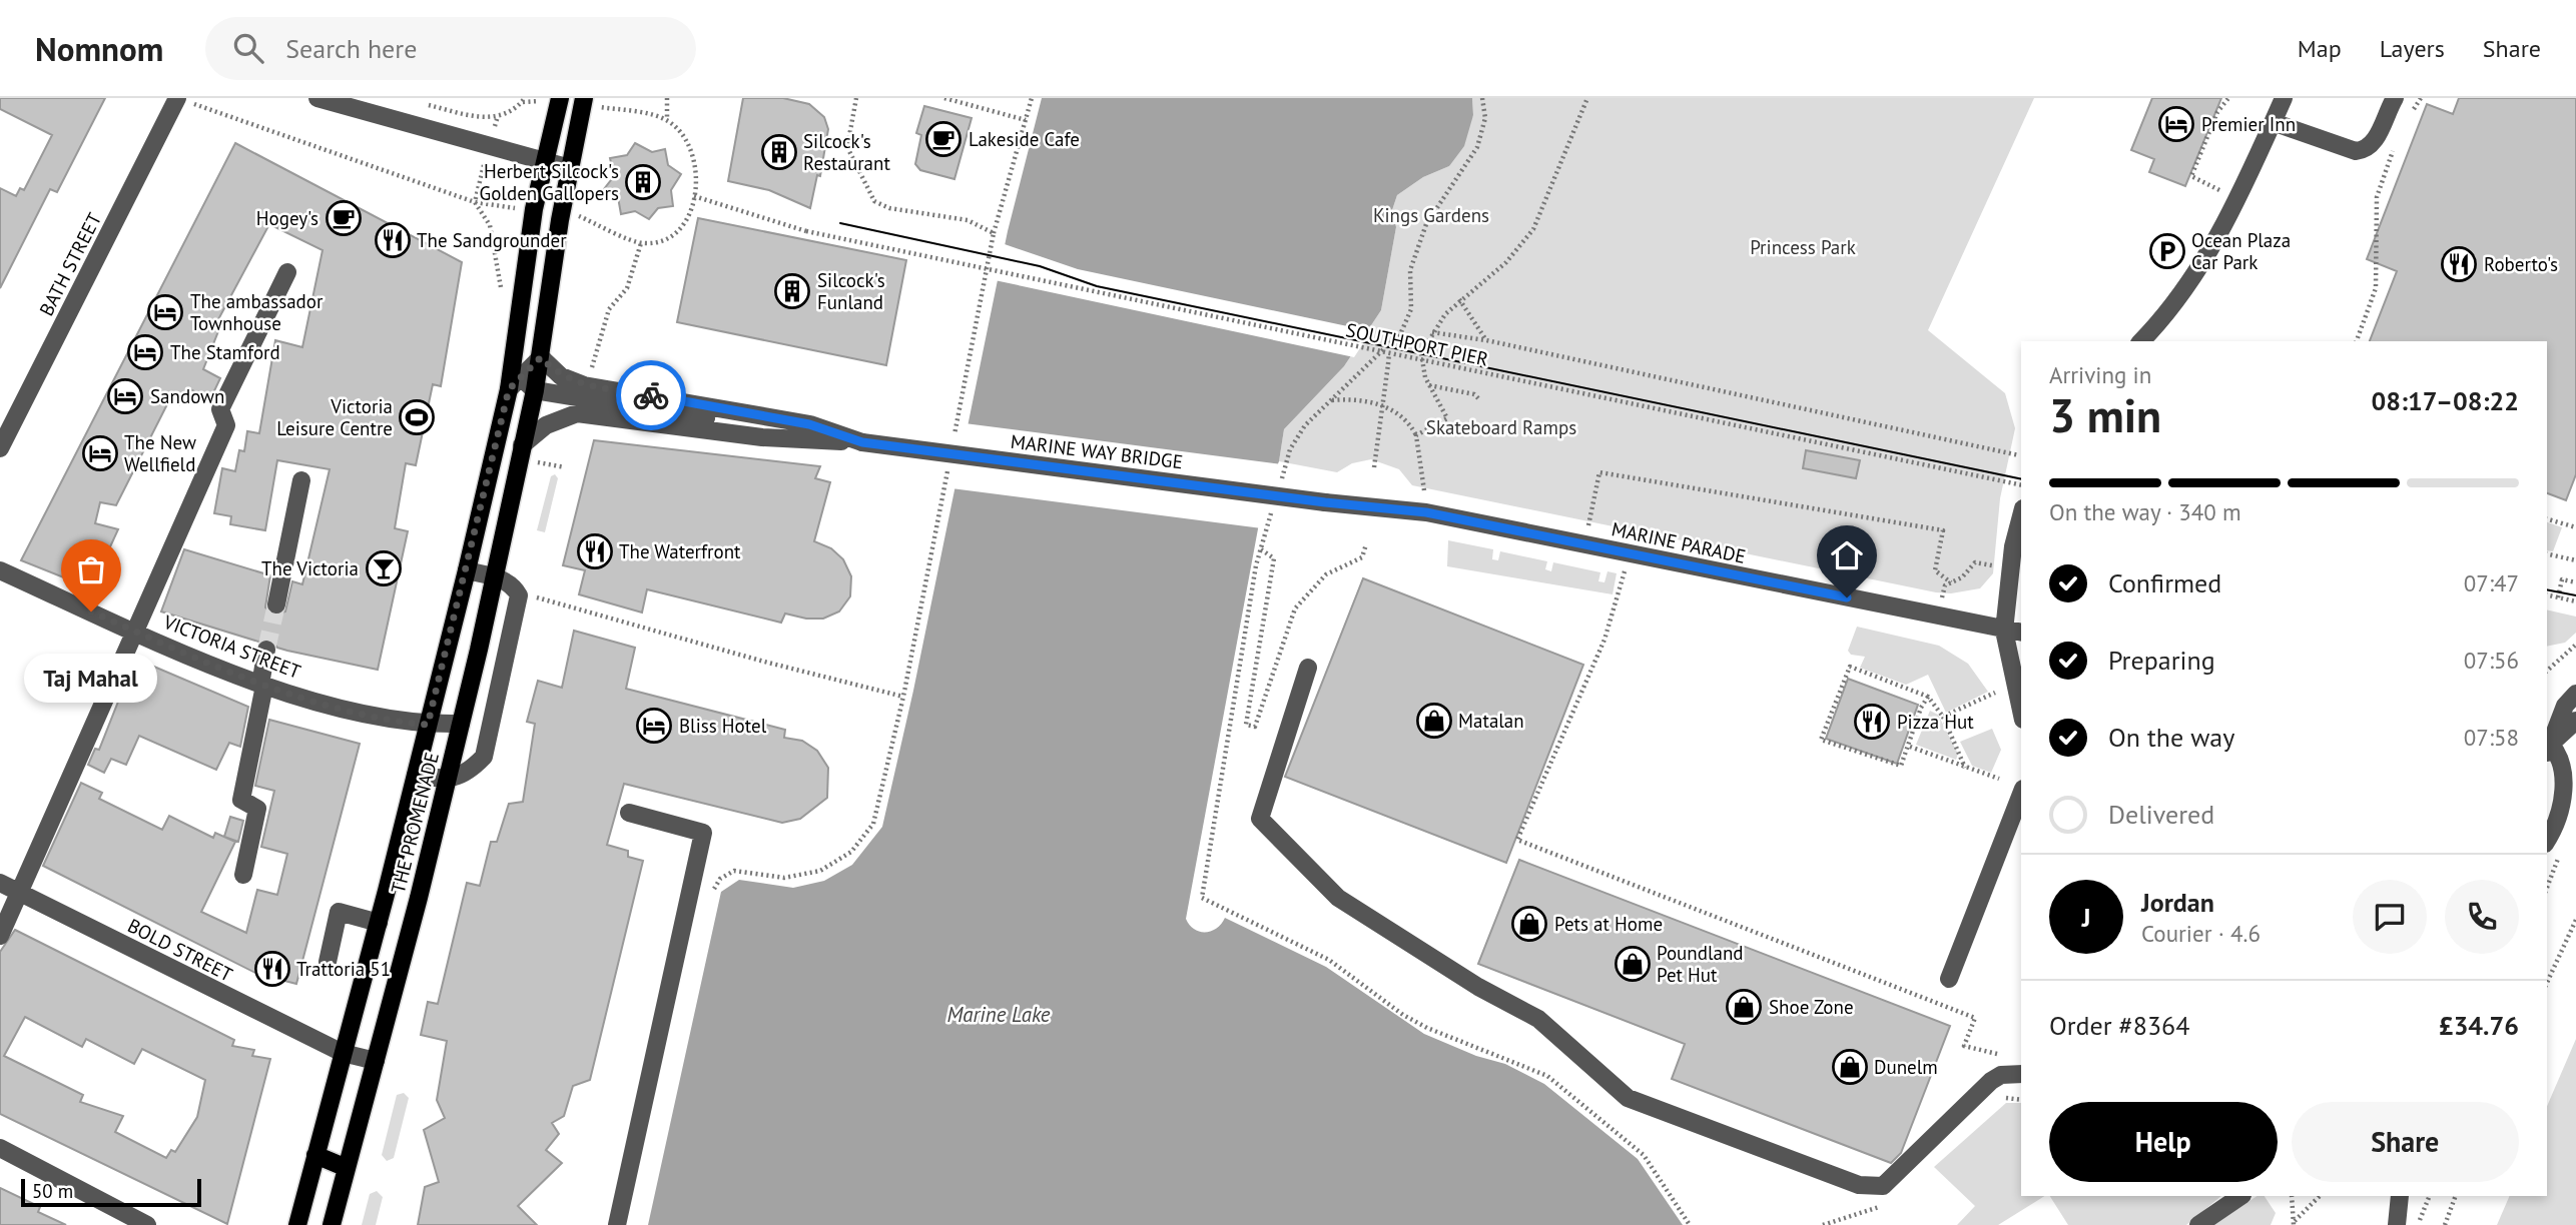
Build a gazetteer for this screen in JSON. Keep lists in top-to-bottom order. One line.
{"streets":{"main road":["THE PROMENADE"],"street":["BATH STREET","MARINE WAY BRIDGE","MARINE PARADE","VICTORIA STREET","BOLD STREET"],"path":["SOUTHPORT PIER"]},"crossings":[["MARINE WAY BRIDGE","MARINE PARADE"],["VICTORIA STREET","THE PROMENADE"],["THE PROMENADE","BOLD STREET"]],"water":["Marine Lake"],"parks":["Kings Gardens","Princess Park","Skateboard Ramps"],"places":{"hotel":["Premier Inn","The ambassador Townhouse","The Stamford","Sandown","The New Wellfield","Bliss Hotel"],"cafe":["Lakeside Cafe","Hogey's"],"building":["Silcock's Restaurant","Herbert Silcock's Golden Gallopers","Silcock's Funland"],"restaurant":["The Sandgrounder","Roberto's","The Waterfront","Pizza Hut","Trattoria 51"],"parking":["Ocean Plaza Car Park"],"sports":["Victoria Leisure Centre"],"bar":["The Victoria"],"other":["Taj Mahal"],"shop":["Matalan","Pets at Home","Poundland Pet Hut","Shoe Zone","Dunelm"]},"scale_bar":"50 m","page":{"header":"Nomnom","search":"Search here","nav":["Map","Layers","Share"],"heading":["3 min","Arriving in","08:17–08:22"],"panel":["Jordan","Courier · 4.6","Order #8364","£34.76"],"bar":"On the way · 340 m","list":[["Confirmed","07:47"],["Preparing","07:56"],["On the way","07:58"],"Delivered"],"bubble":"Taj Mahal","round":"J","buttons":["Help","Share"],"scale":"50 m"}}
